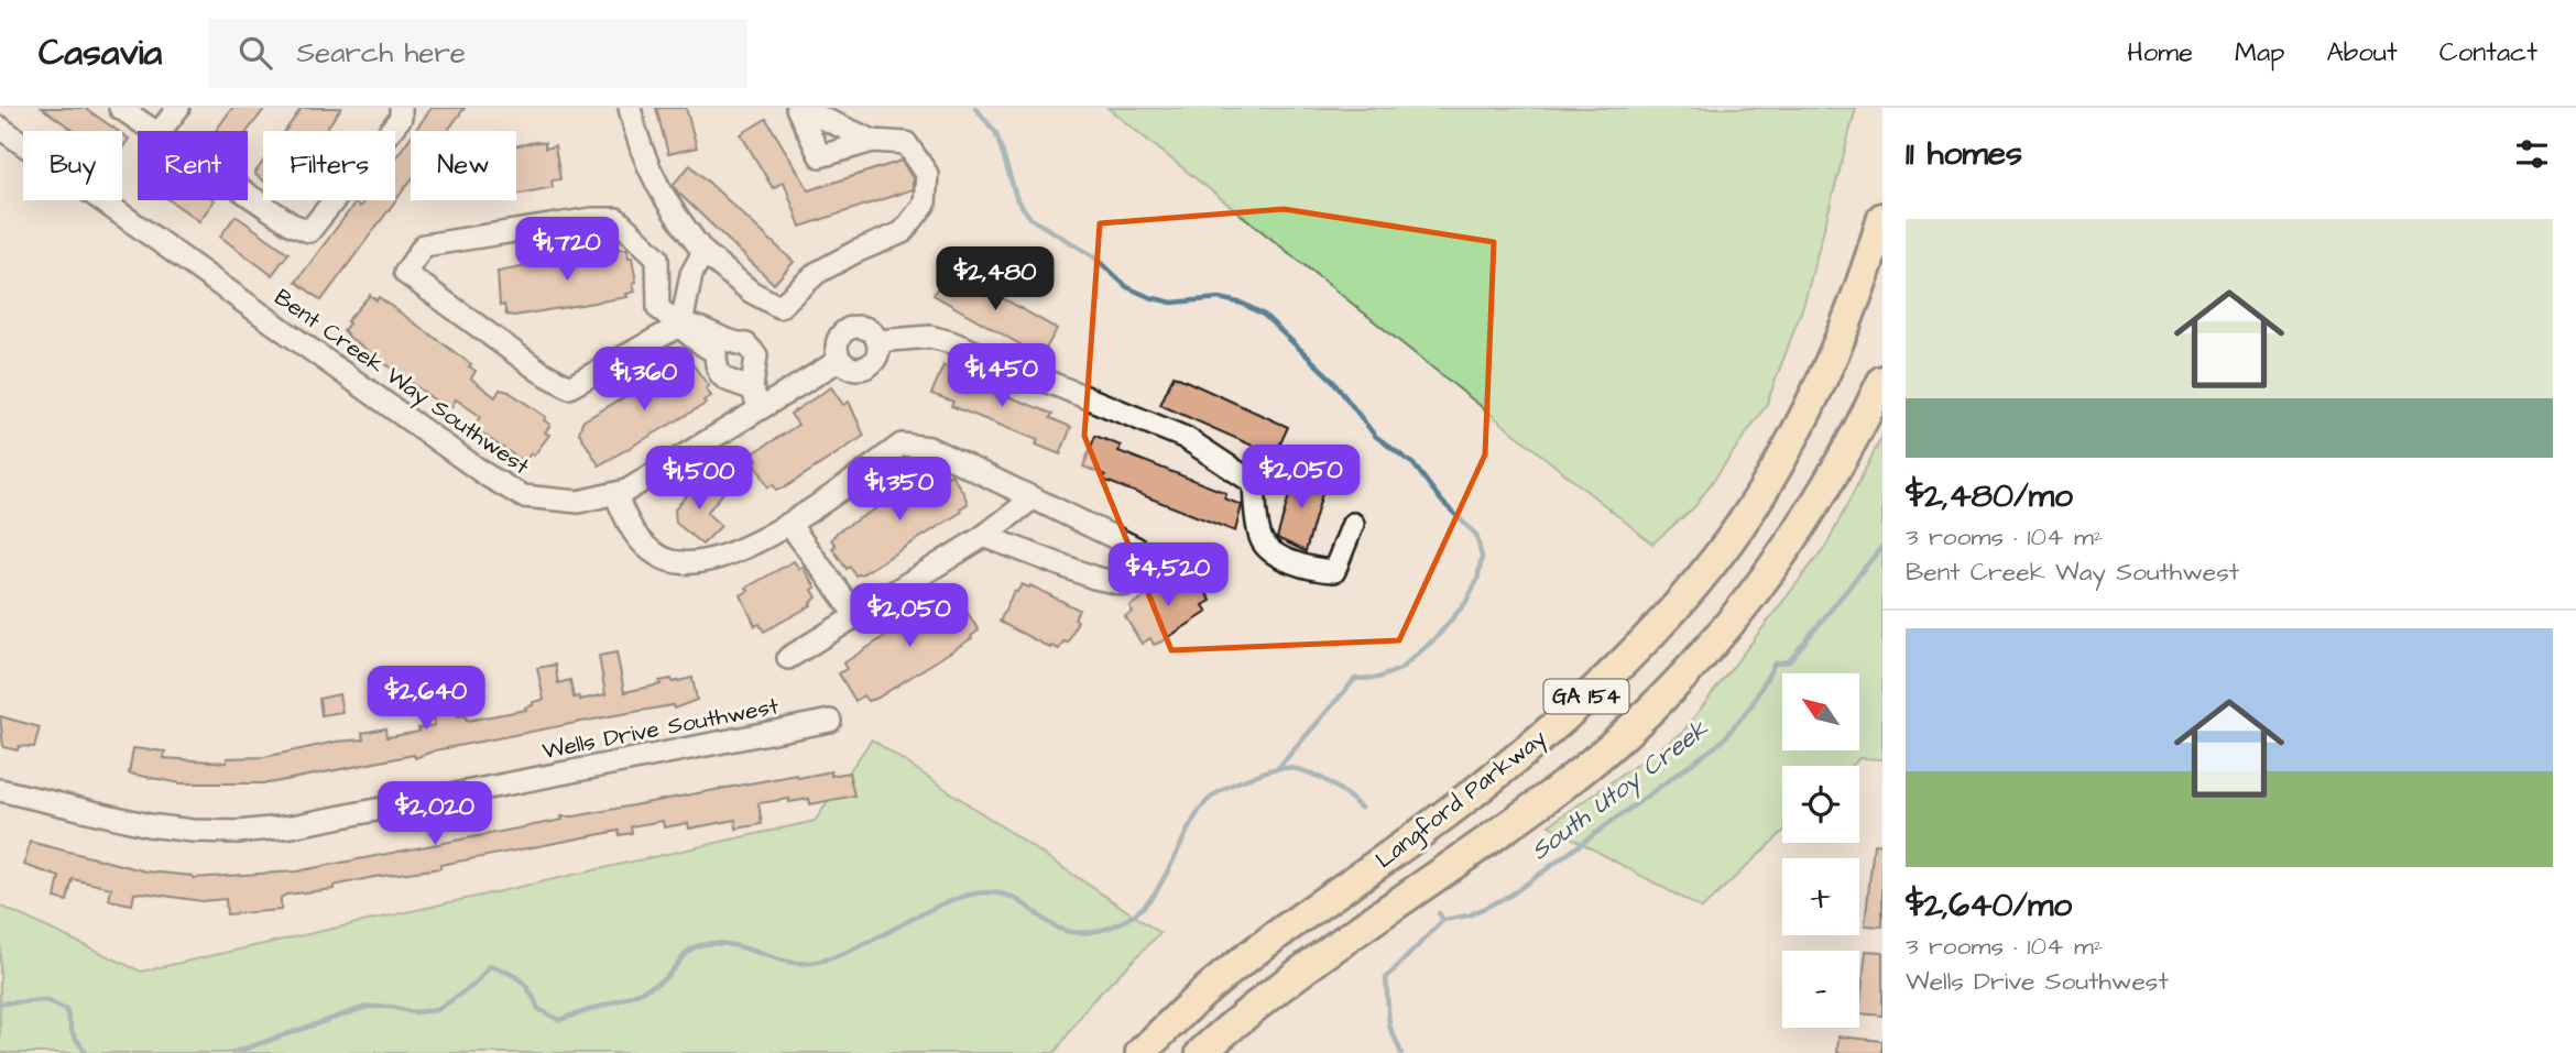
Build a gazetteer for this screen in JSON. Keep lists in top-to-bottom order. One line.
{"streets":{"highway":["GA 154","Langford Parkway"],"street":["Bent Creek Way Southwest","Wells Drive Southwest"]},"water":["South Utoy Creek"],"north":"top left","page":{"header":"Casavia","search":"Search here","nav":["Home","Map","About","Contact"],"heading":"11 homes","chip":["Buy","Rent","Filters","New"],"list":[{"name":"$2,480/mo","note":"3 rooms · 104 m² · Bent Creek Way Southwest"},{"name":"$2,640/mo","note":"3 rooms · 104 m² · Wells Drive Southwest"}],"price":["$1,720","$2,480","$1,450","$1,360","$2,050","$1,500","$1,350","$4,520","$2,050","$2,640","$2,020"],"map_buttons":["+","−"]}}
